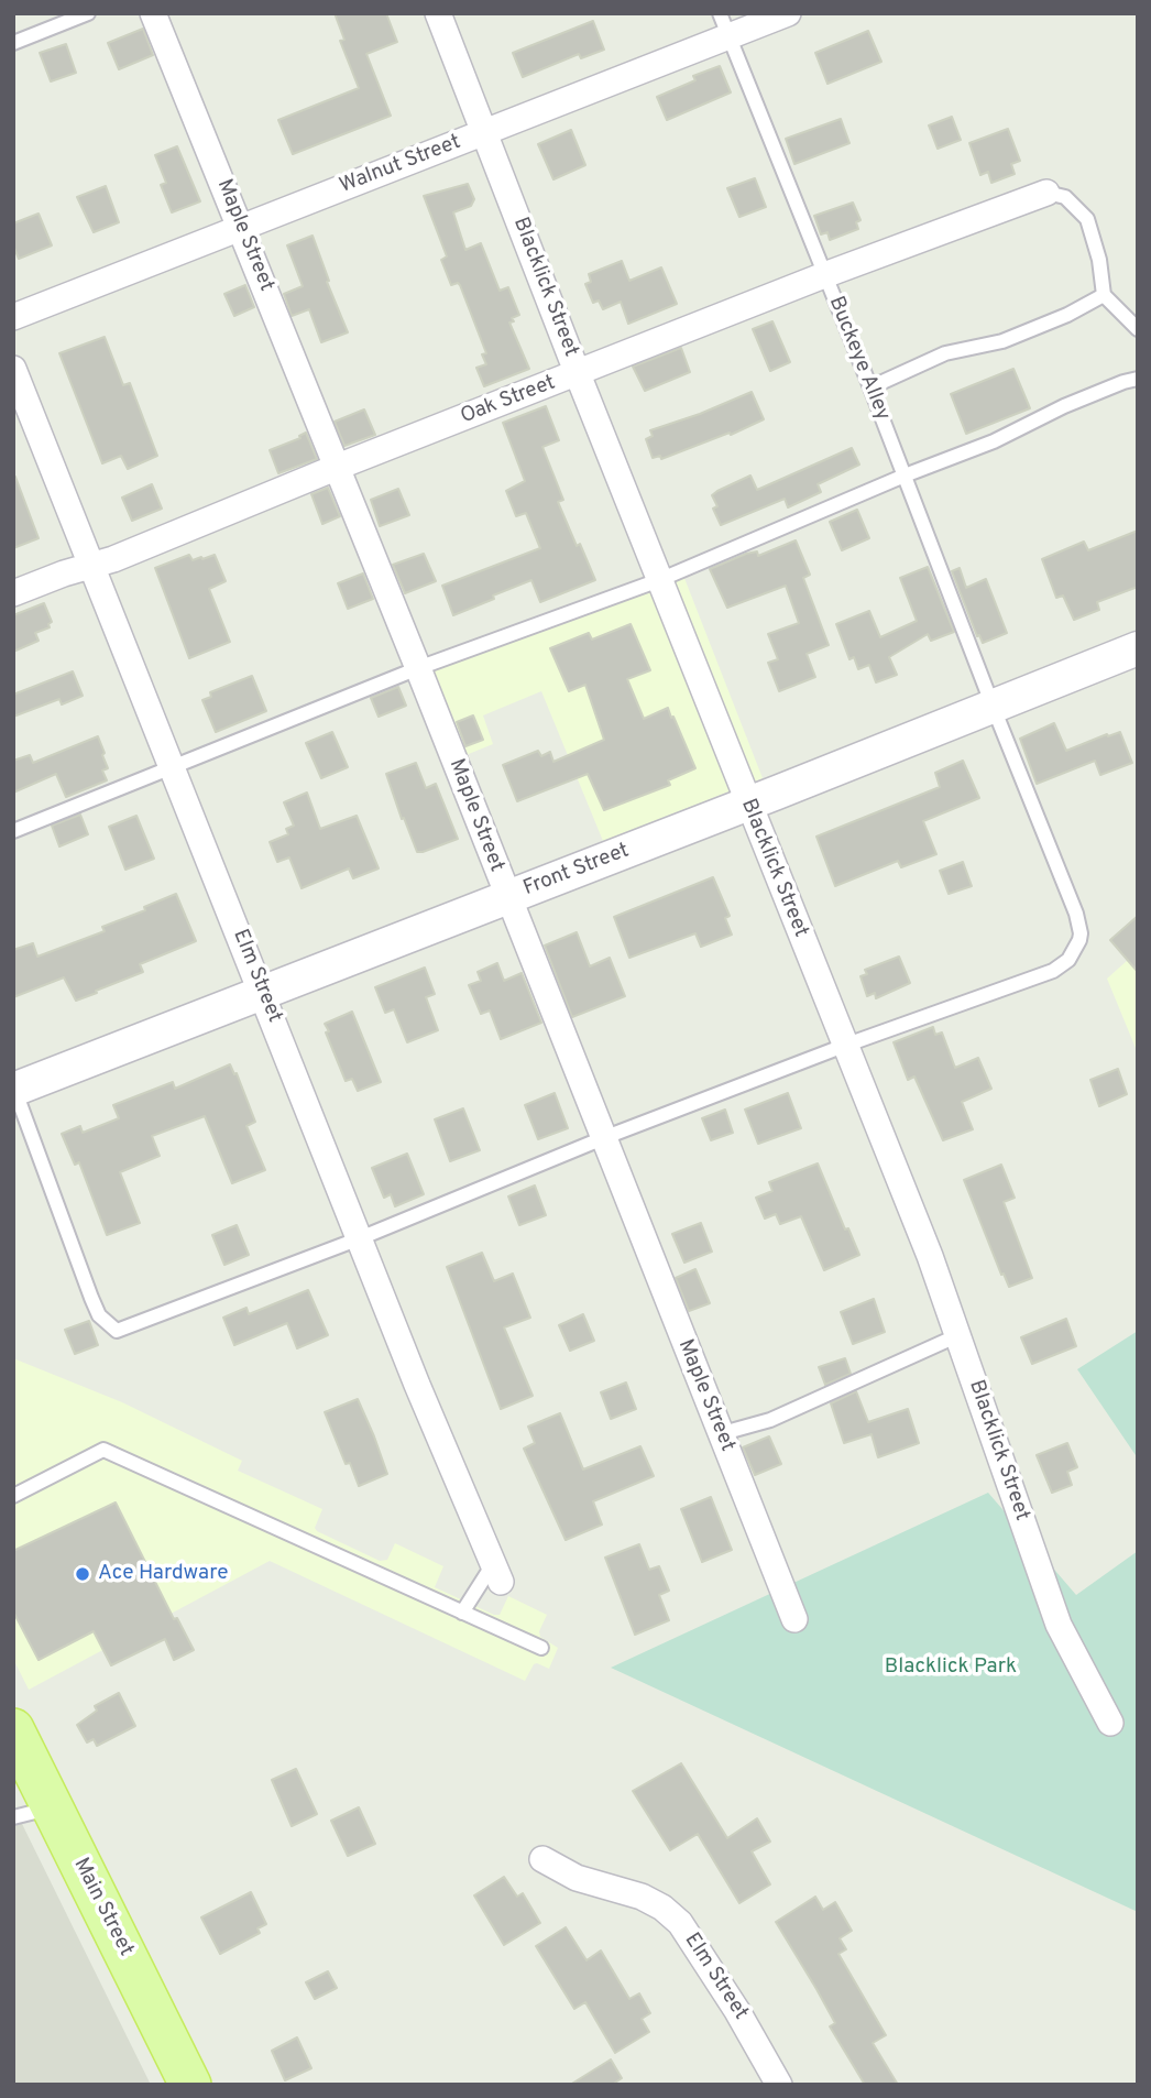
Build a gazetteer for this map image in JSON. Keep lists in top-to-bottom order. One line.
{"streets":{"main road":["Main Street"],"street":["Walnut Street","Maple Street","Blacklick Street","Oak Street","Front Street","Elm Street"],"lane":["Buckeye Alley"]},"crossings":[["Walnut Street","Maple Street"],["Walnut Street","Blacklick Street"],["Walnut Street","Buckeye Alley"],["Maple Street","Buckeye Alley"],["Maple Street","Oak Street"],["Maple Street","Front Street"],["Blacklick Street","Buckeye Alley"],["Blacklick Street","Oak Street"],["Blacklick Street","Front Street"],["Buckeye Alley","Oak Street"],["Buckeye Alley","Front Street"],["Buckeye Alley","Elm Street"],["Oak Street","Elm Street"],["Front Street","Elm Street"]],"parks":["Blacklick Park"],"places":["Ace Hardware"]}
